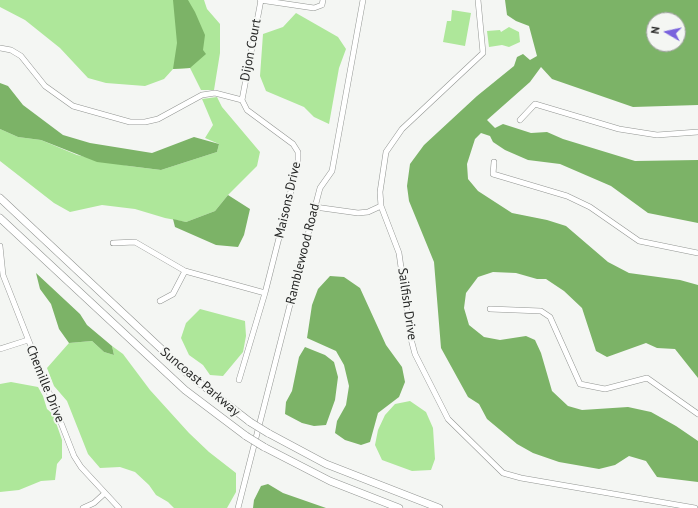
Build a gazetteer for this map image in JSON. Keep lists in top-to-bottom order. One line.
{"streets":{"highway":["Suncoast Parkway"],"street":["Dijon Court","Maisons Drive","Ramblewood Road","Sailfish Drive","Chemille Drive"]},"crossings":[["Dijon Court","Maisons Drive"]],"north":"left"}
